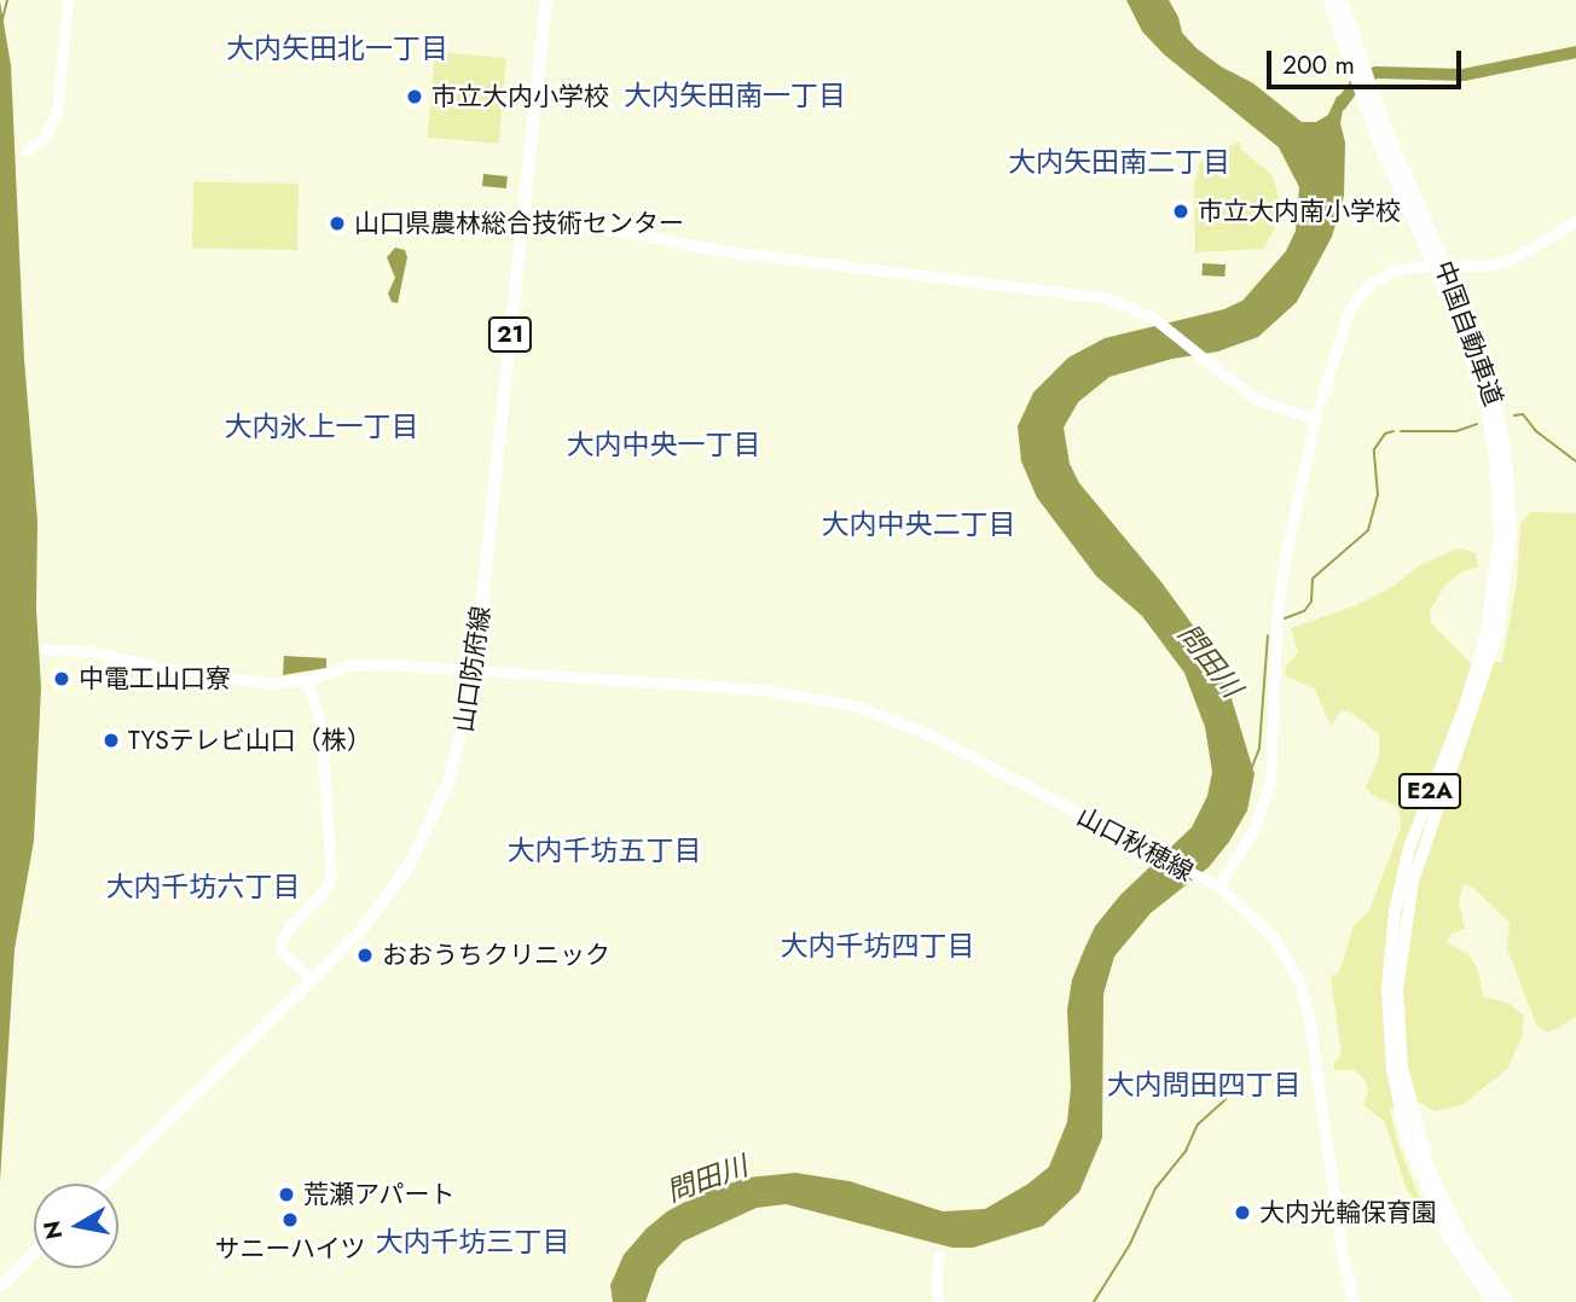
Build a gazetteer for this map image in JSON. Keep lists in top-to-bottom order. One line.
{"streets":{"highway":["中国自動車道","E2A"],"main road":["21","山口防府線"],"street":["山口秋穂線"]},"crossings":[["山口防府線","山口秋穂線"]],"districts":["大内矢田北一丁目","大内矢田南一丁目","大内矢田南二丁目","大内氷上一丁目","大内中央一丁目","大内中央二丁目","大内千坊五丁目","大内千坊六丁目","大内千坊四丁目","大内問田四丁目","大内千坊三丁目"],"water":["問田川"],"places":["市立大内小学校","市立大内南小学校","山口県農林総合技術センター","中電工山口寮","TYSテレビ山口（株）","おおうちクリニック","荒瀬アパート","大内光輪保育園","サニーハイツ"],"scale_bar":"200 m","north":"left"}
